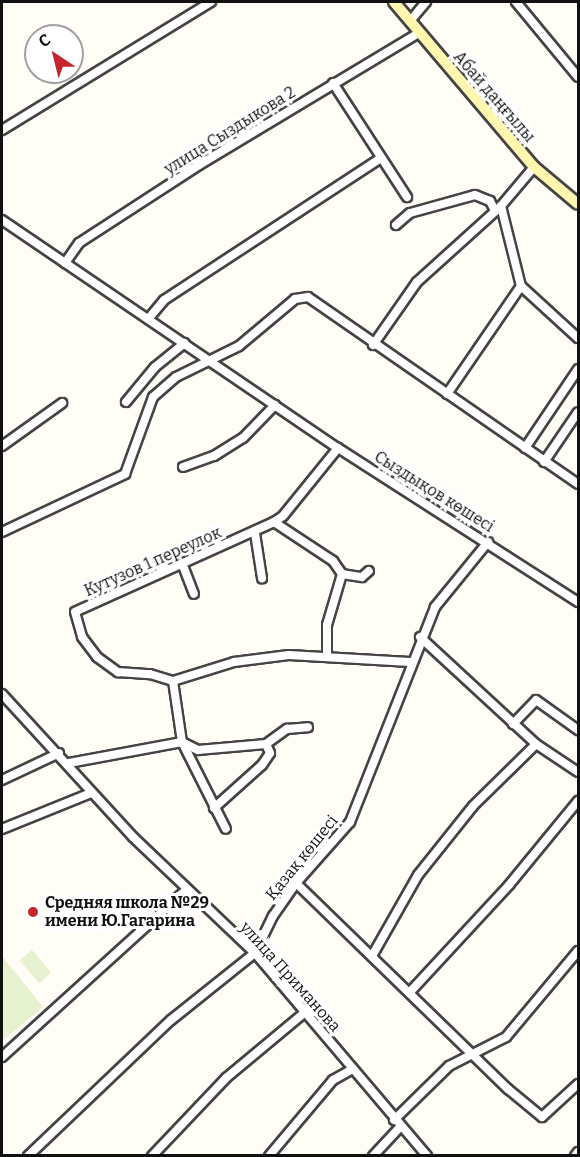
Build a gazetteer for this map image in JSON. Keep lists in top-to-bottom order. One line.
{"streets":{"street":["Абай даңғылы","улица Сыздыкова 2","Сыздықов көшесі","Кутузов 1 переулок","Қазақ көшесі","улица Приманова"]},"crossings":[["Абай даңғылы","улица Сыздыкова 2"],["улица Сыздыкова 2","Сыздықов көшесі"],["Сыздықов көшесі","Кутузов 1 переулок"],["Сыздықов көшесі","Қазақ көшесі"],["Қазақ көшесі","улица Приманова"]],"places":["Средняя школа №29 имени Ю.Гагарина"],"north":"top left"}
